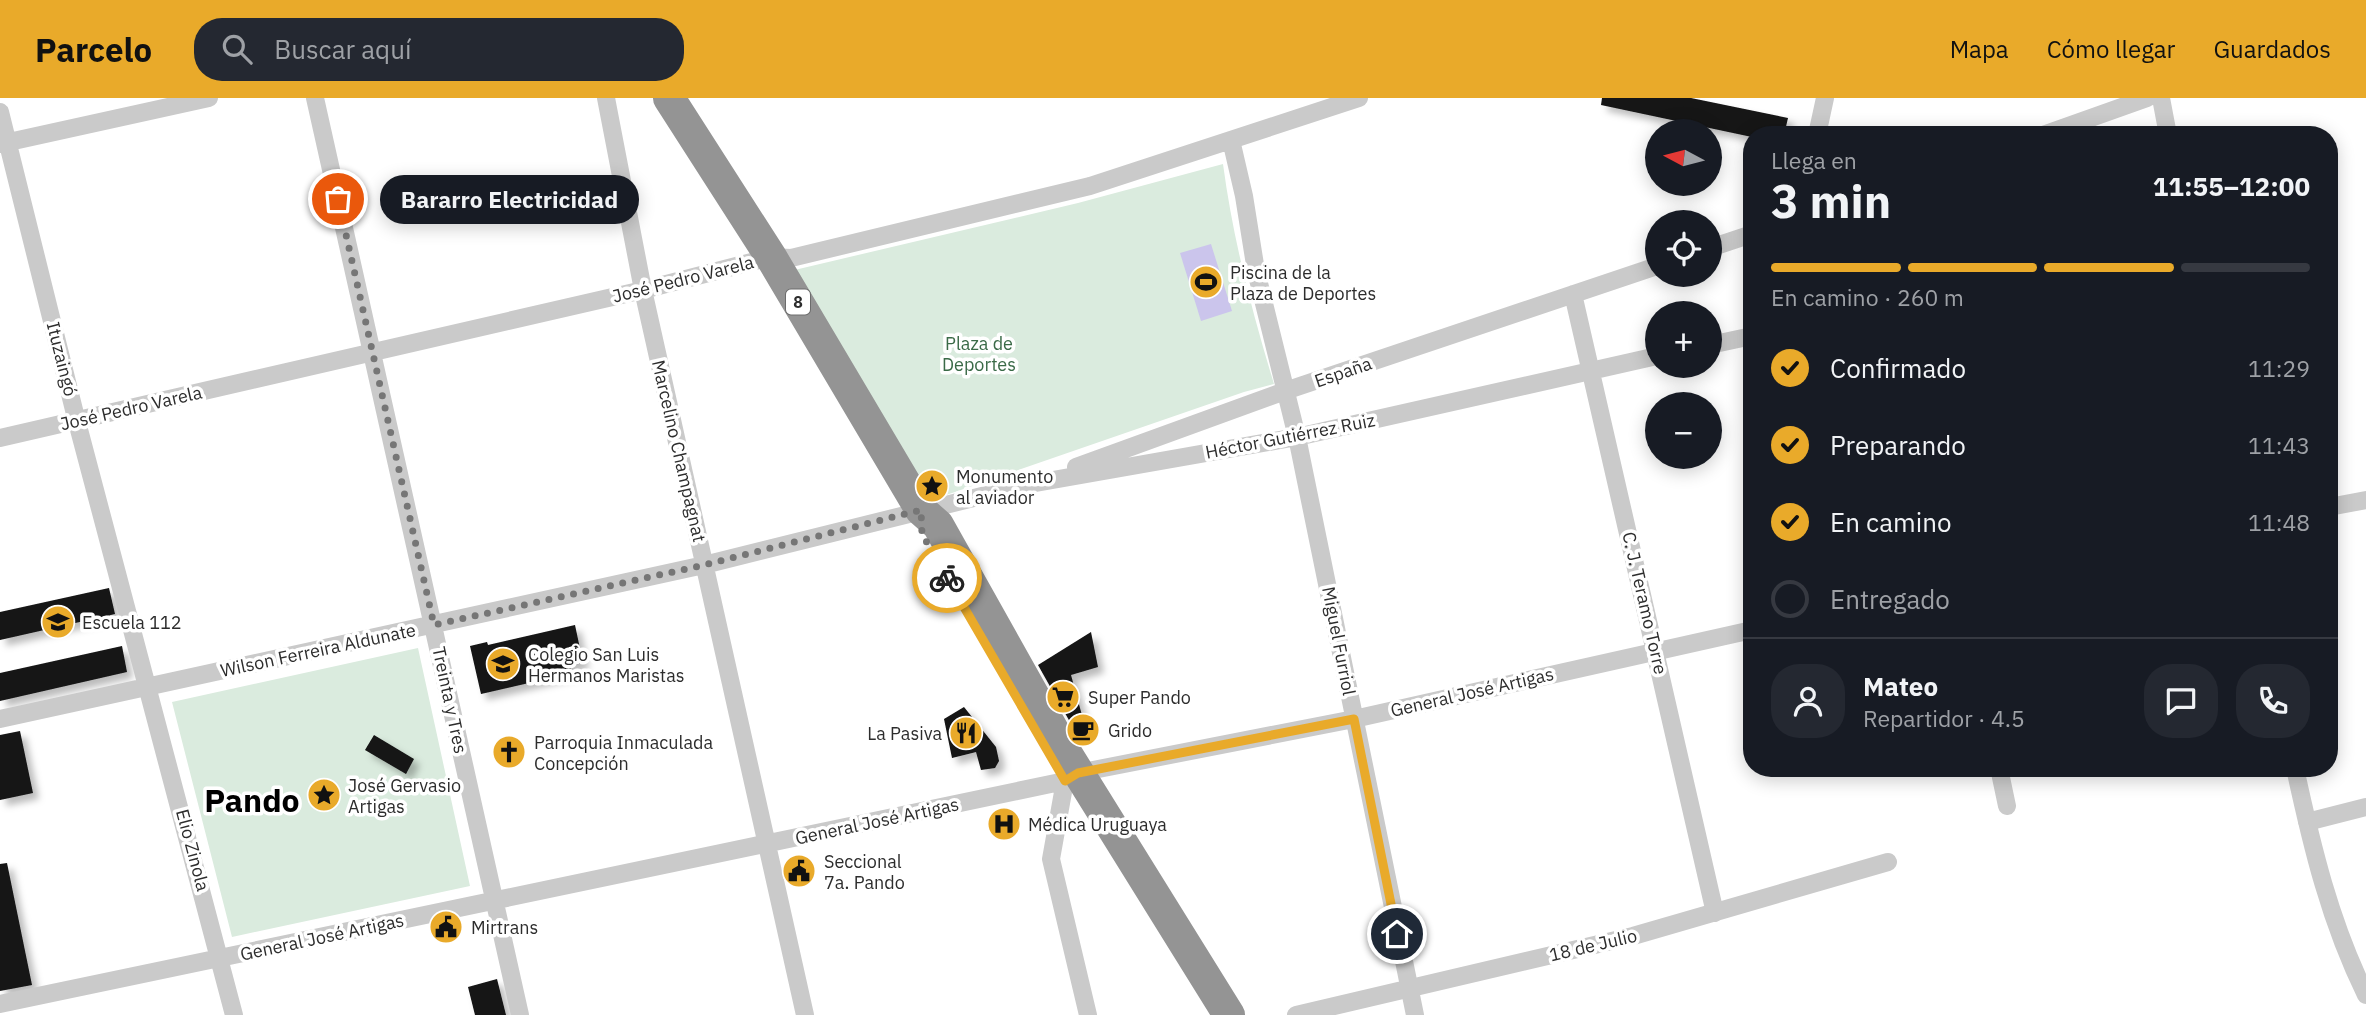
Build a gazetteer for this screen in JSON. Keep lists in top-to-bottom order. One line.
{"streets":{"highway":["8"],"street":["José Pedro Varela","Ituzaingó","España","Héctor Gutiérrez Ruiz","Marcelino Champagnat","C. J. Teramo Torre","Miguel Furriol","Wilson Ferreira Aldunate","General José Artigas","Treinta y Tres","Elio Zinola","18 de Julio"]},"crossings":[["José Pedro Varela","8"],["José Pedro Varela","Ituzaingó"],["José Pedro Varela","Marcelino Champagnat"],["José Pedro Varela","Miguel Furriol"],["José Pedro Varela","Treinta y Tres"],["8","Héctor Gutiérrez Ruiz"],["8","Wilson Ferreira Aldunate"],["8","General José Artigas"],["Ituzaingó","Wilson Ferreira Aldunate"],["Ituzaingó","Elio Zinola"],["España","Héctor Gutiérrez Ruiz"],["España","C. J. Teramo Torre"],["España","Miguel Furriol"],["Héctor Gutiérrez Ruiz","C. J. Teramo Torre"],["Héctor Gutiérrez Ruiz","Miguel Furriol"],["Héctor Gutiérrez Ruiz","Wilson Ferreira Aldunate"],["Marcelino Champagnat","Wilson Ferreira Aldunate"],["Marcelino Champagnat","General José Artigas"],["C. J. Teramo Torre","General José Artigas"],["C. J. Teramo Torre","18 de Julio"],["Miguel Furriol","General José Artigas"],["Miguel Furriol","18 de Julio"],["Wilson Ferreira Aldunate","Treinta y Tres"],["Wilson Ferreira Aldunate","Elio Zinola"],["General José Artigas","Treinta y Tres"],["General José Artigas","Elio Zinola"]],"districts":["Pando"],"parks":["Plaza de Deportes"],"places":{"other":["Bararro Electricidad"],"sports":["Piscina de la Plaza de Deportes"],"place":["Monumento al aviador","José Gervasio Artigas"],"school or university":["Escuela 112","Colegio San Luis Hermanos Maristas"],"supermarket":["Super Pando"],"cafe":["Grido"],"restaurant":["La Pasiva"],"church":["Parroquia Inmaculada Concepción"],"hospital":["Médica Uruguaya"],"public building":["Seccional 7a. Pando","Mirtrans"]},"north":"left","page":{"header":"Parcelo","search":"Buscar aquí","nav":["Mapa","Cómo llegar","Guardados"],"map_buttons":["+","−"],"heading":["3 min","Llega en","11:55–12:00"],"panel":["Mateo","Repartidor · 4.5"],"bubble":"Bararro Electricidad","bar":"En camino · 260 m","list":[["Confirmado","11:29"],["Preparando","11:43"],["En camino","11:48"],"Entregado"]}}
